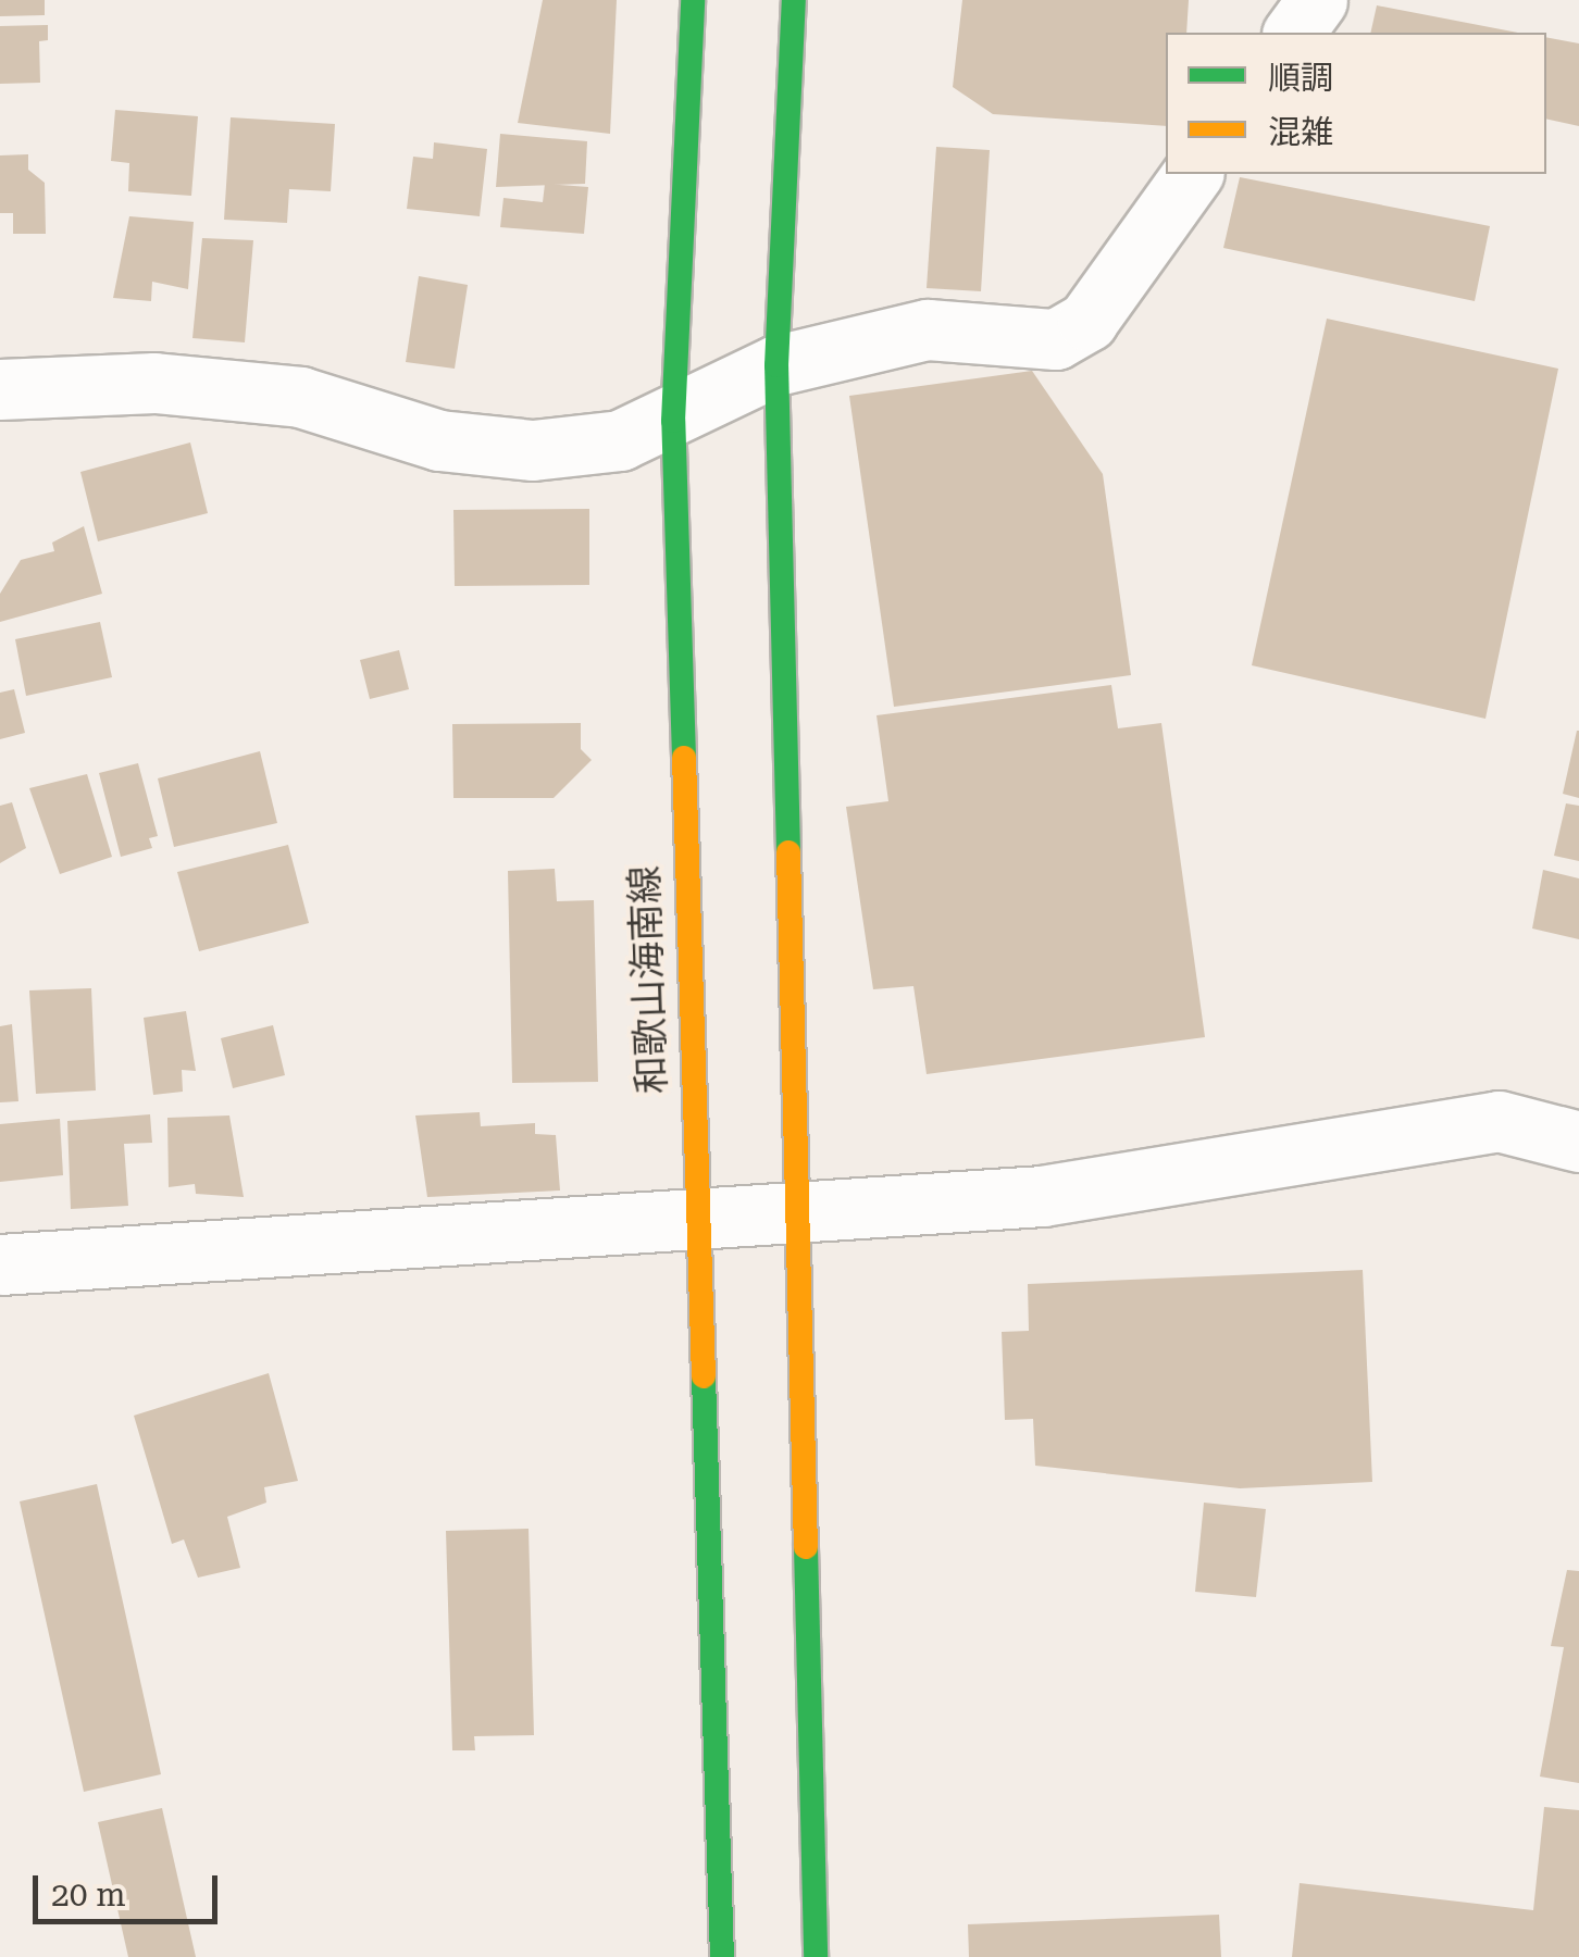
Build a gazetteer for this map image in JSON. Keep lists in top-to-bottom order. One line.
{"streets":{"main road":["和歌山海南線"]},"legend":["順調","混雑"],"scale_bar":"20 m"}
